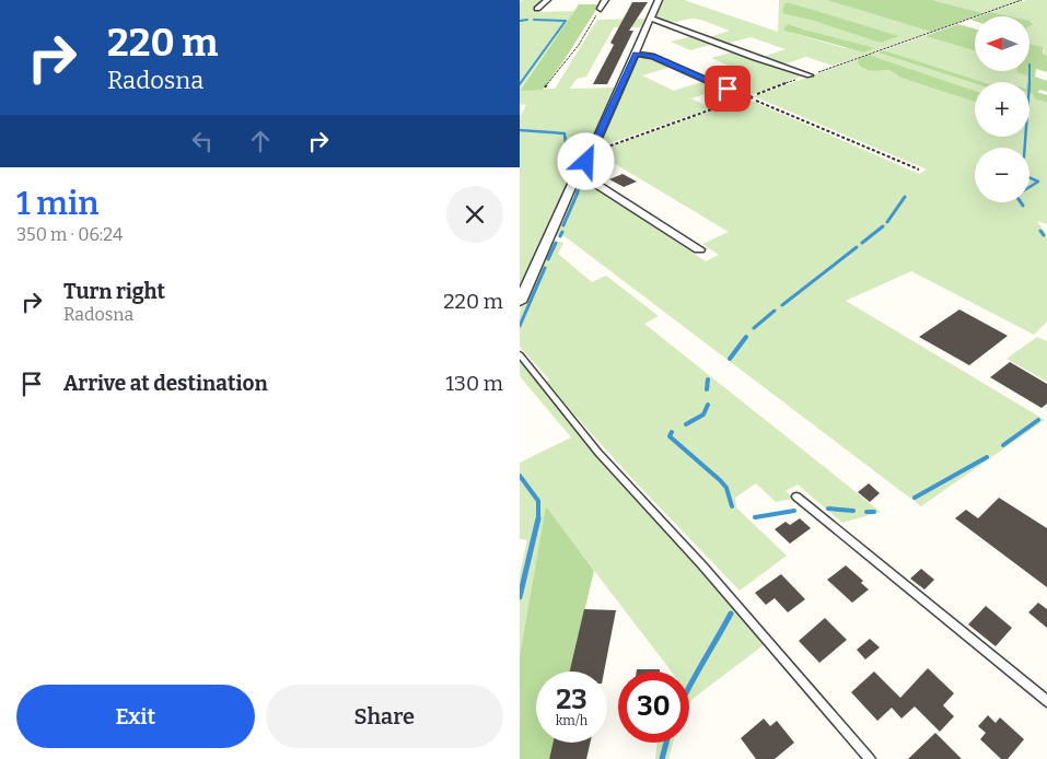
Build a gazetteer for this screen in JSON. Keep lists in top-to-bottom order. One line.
{"north":"left","page":{"turn":["220 m","Radosna"],"map_buttons":["+","−"],"heading":["1 min","350 m · 06:24"],"list":[{"name":"Turn right","note":"Radosna","value":"220 m"},{"name":"Arrive at destination","value":"130 m"}],"speed":"23 km/h","limit":"30","buttons":["Exit","Share"]}}
